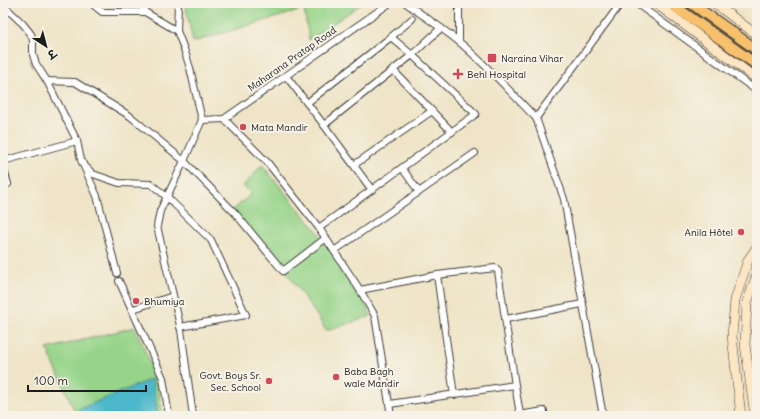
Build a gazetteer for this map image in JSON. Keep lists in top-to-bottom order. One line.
{"streets":{"street":["Maharana Pratap Road"]},"places":{"transit":["Naraina Vihar"],"health":["Behl Hospital"],"other":["Mata Mandir","Anila Hôtel","Bhumiya","Baba Bagh wale Mandir","Govt. Boys Sr. Sec. School"]},"scale_bar":"100 m","north":"bottom right"}
